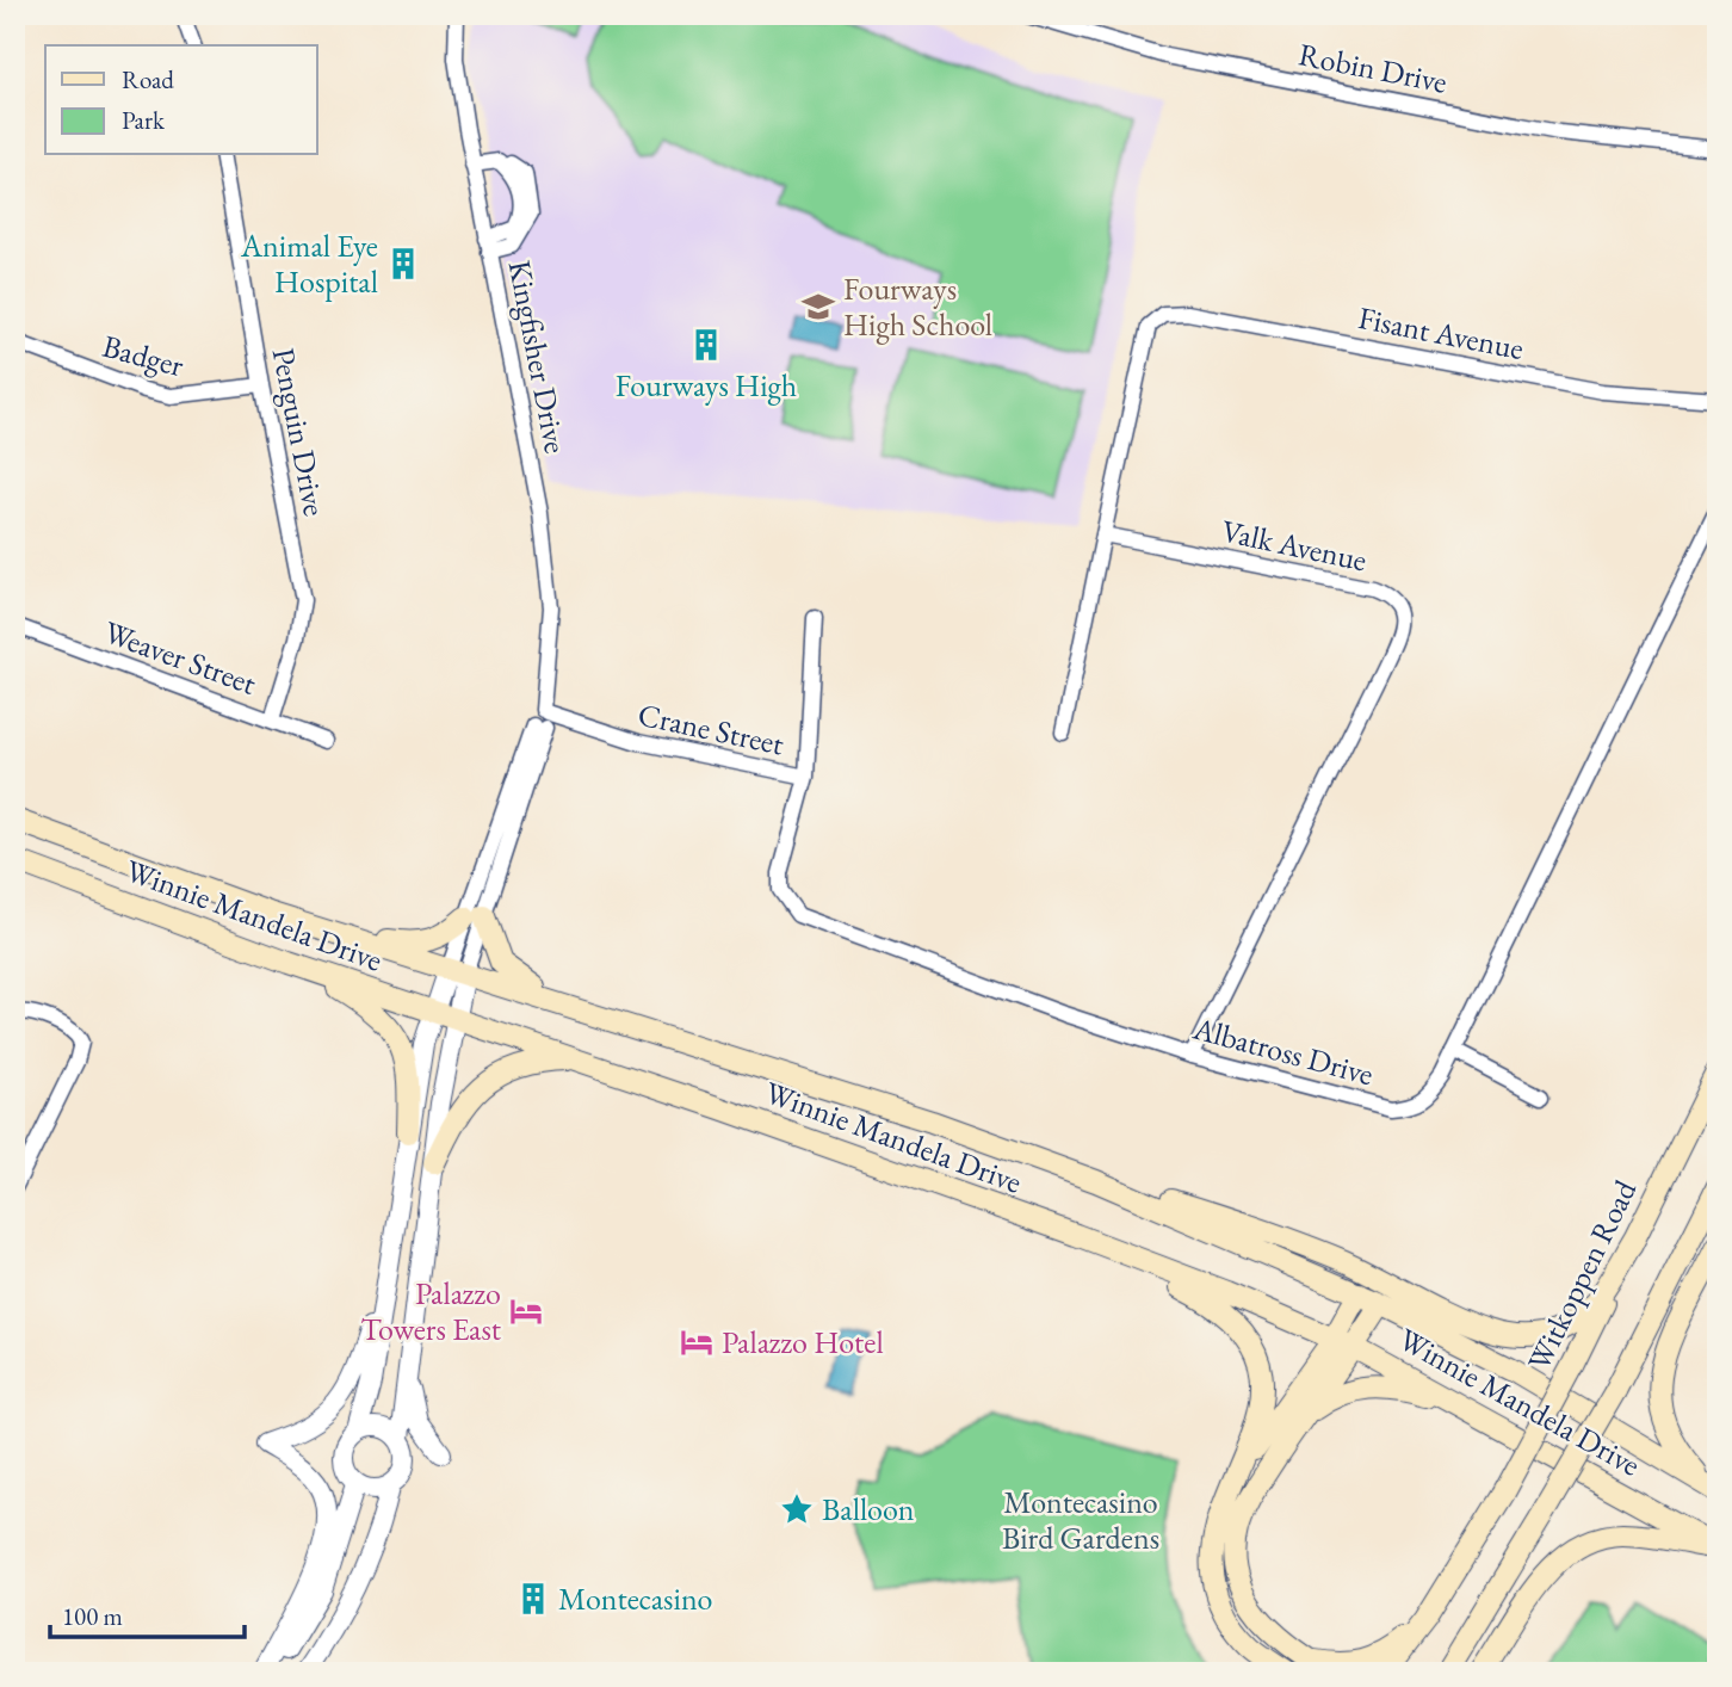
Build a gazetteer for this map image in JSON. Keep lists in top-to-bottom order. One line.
{"streets":{"main road":["Winnie Mandela Drive","Witkoppen Road"],"street":["Robin Drive","Fisant Avenue","Badger","Kingfisher Drive","Penguin Drive","Valk Avenue","Weaver Street","Crane Street","Albatross Drive"]},"crossings":[["Fisant Avenue","Valk Avenue"],["Badger","Penguin Drive"],["Kingfisher Drive","Crane Street"],["Kingfisher Drive","Winnie Mandela Drive"],["Penguin Drive","Weaver Street"],["Valk Avenue","Albatross Drive"],["Crane Street","Albatross Drive"]],"parks":["Montecasino Bird Gardens"],"places":{"building":["Animal Eye Hospital","Fourways High","Montecasino"],"school or university":["Fourways High School"],"hotel":["Palazzo Towers East","Palazzo Hotel"],"place":["Balloon"]},"legend":["Road","Park"],"scale_bar":"100 m"}
